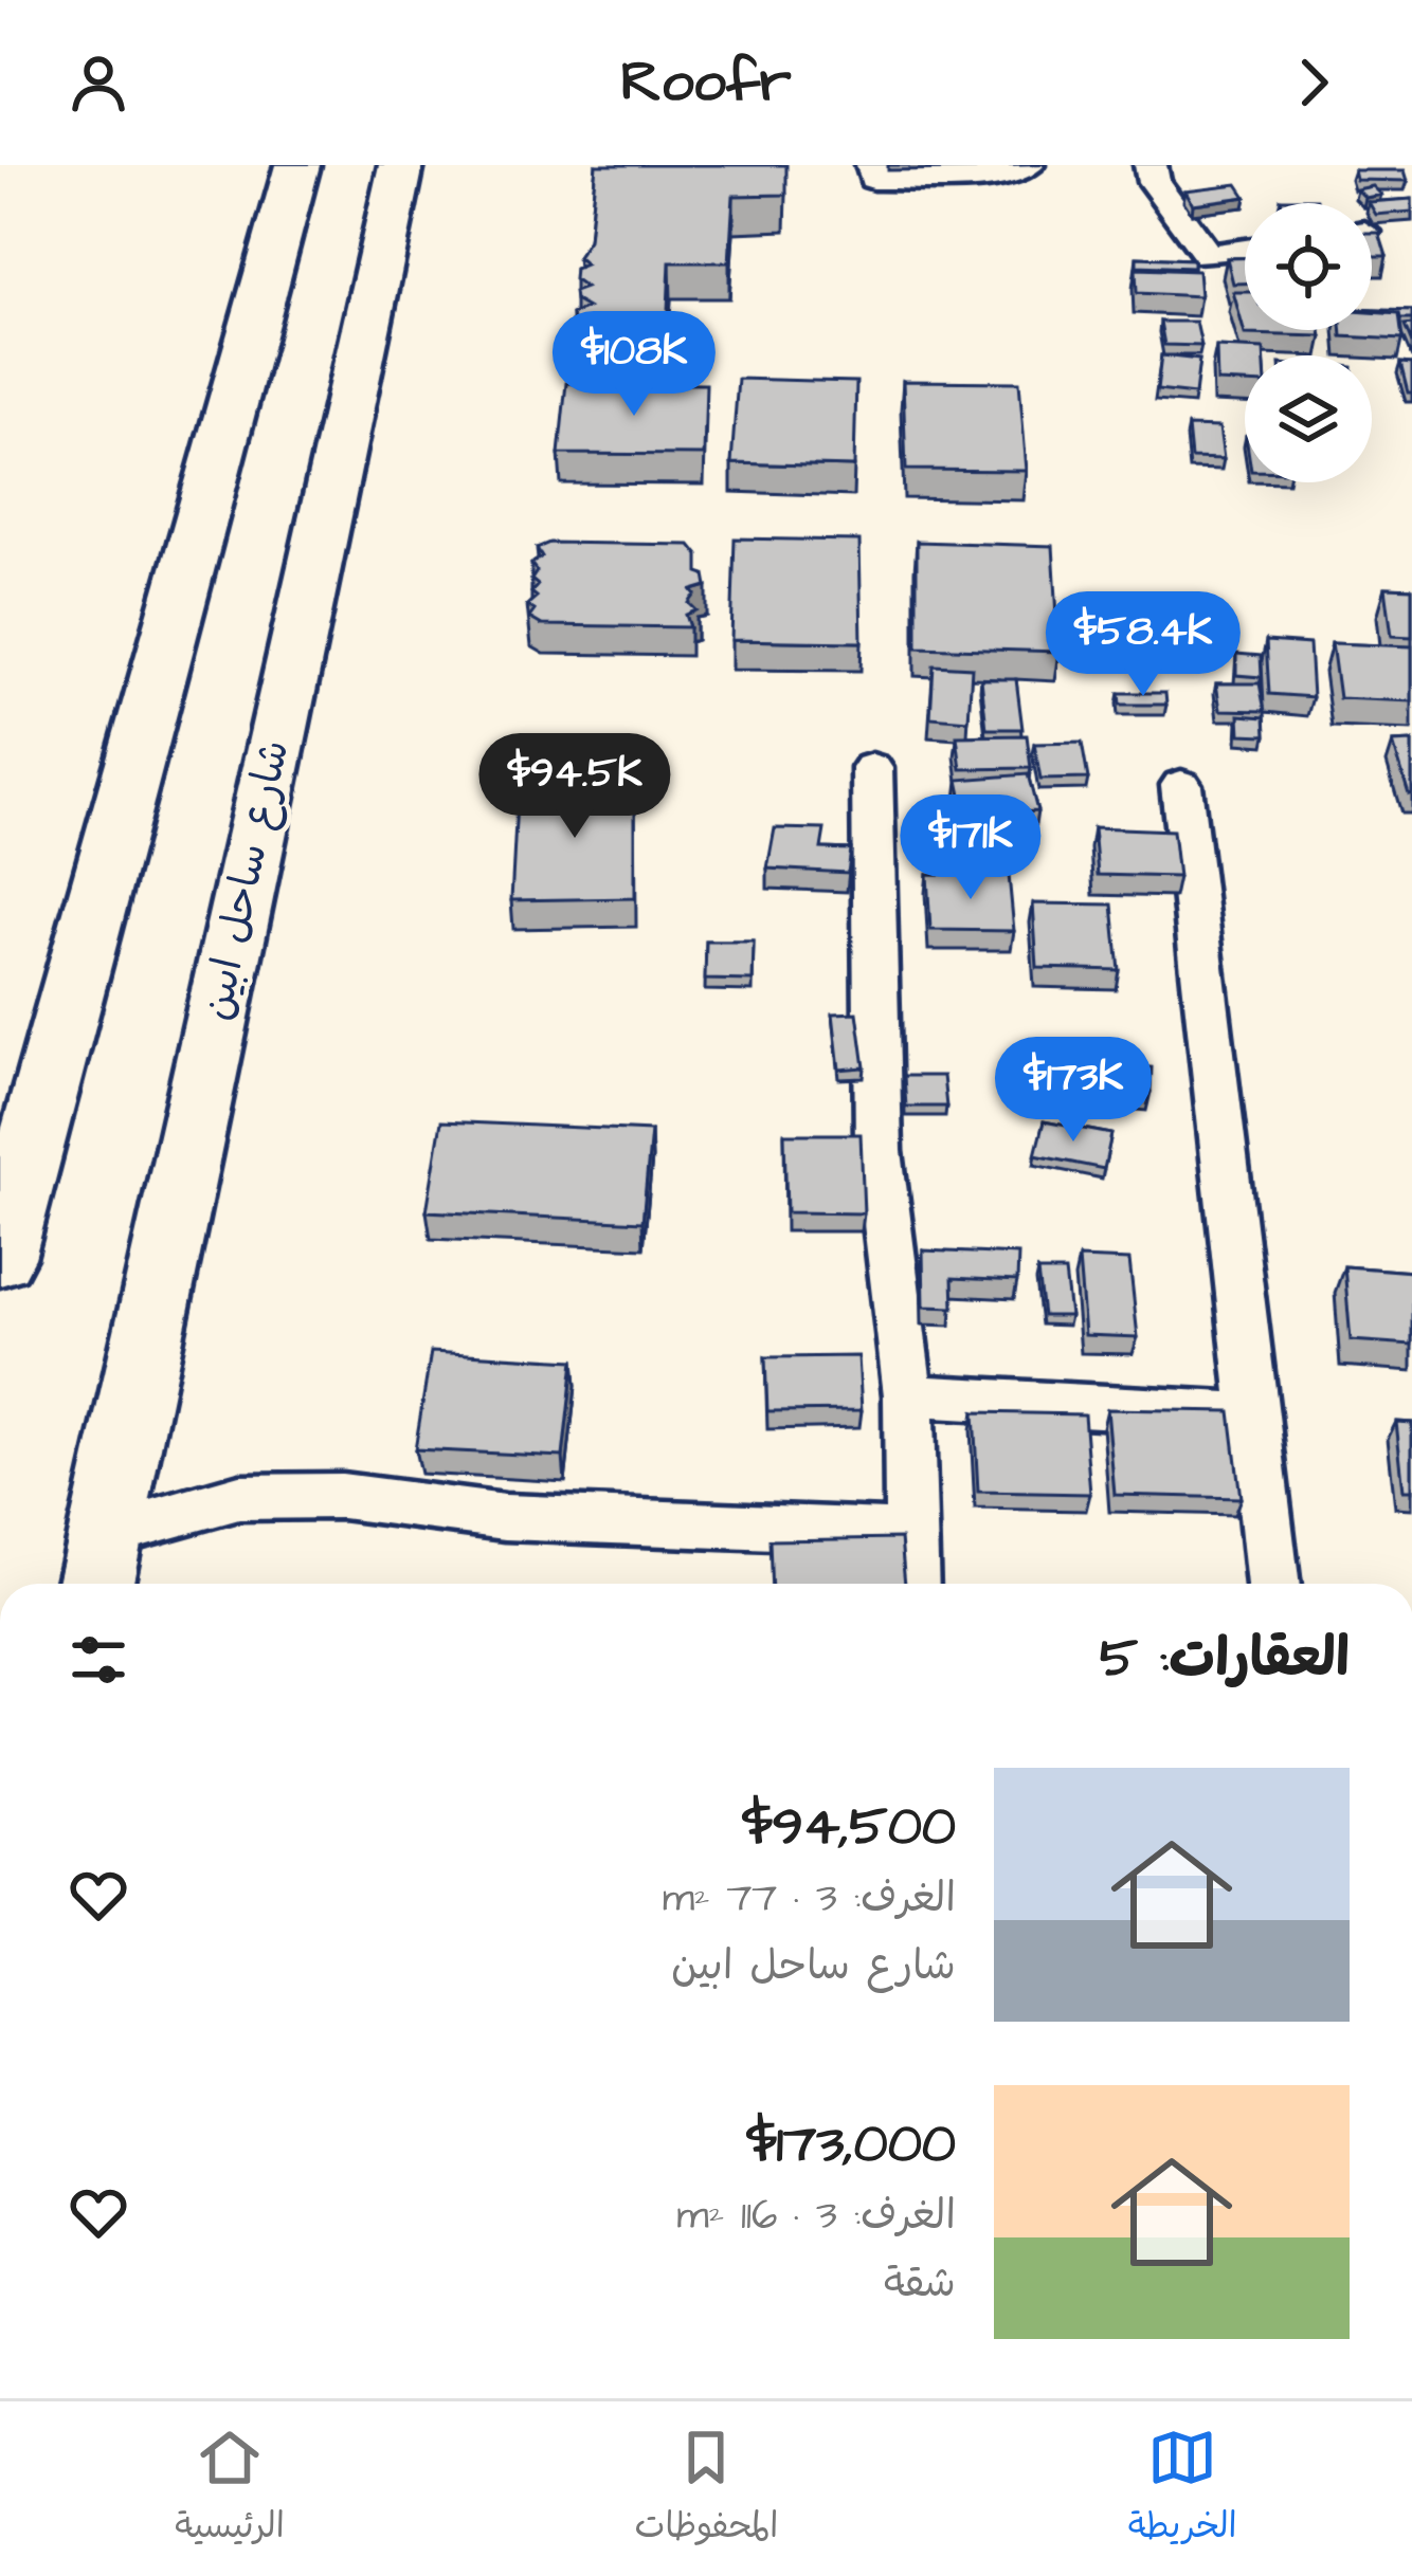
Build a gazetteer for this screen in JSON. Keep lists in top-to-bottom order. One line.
{"streets":{"highway":["شارع ساحل ابين"]},"page":{"header":"Roofr","price":["$108K","$58.4K","$94.5K","$171K","$173K"],"heading":"العقارات: 5","list":[{"name":"$94,500","note":"الغرف: 3 · 77 m² · شارع ساحل ابين"},{"name":"$173,000","note":"الغرف: 3 · 116 m² · شقة"}],"tabs":["الخريطة","المحفوظات","الرئيسية"]}}
